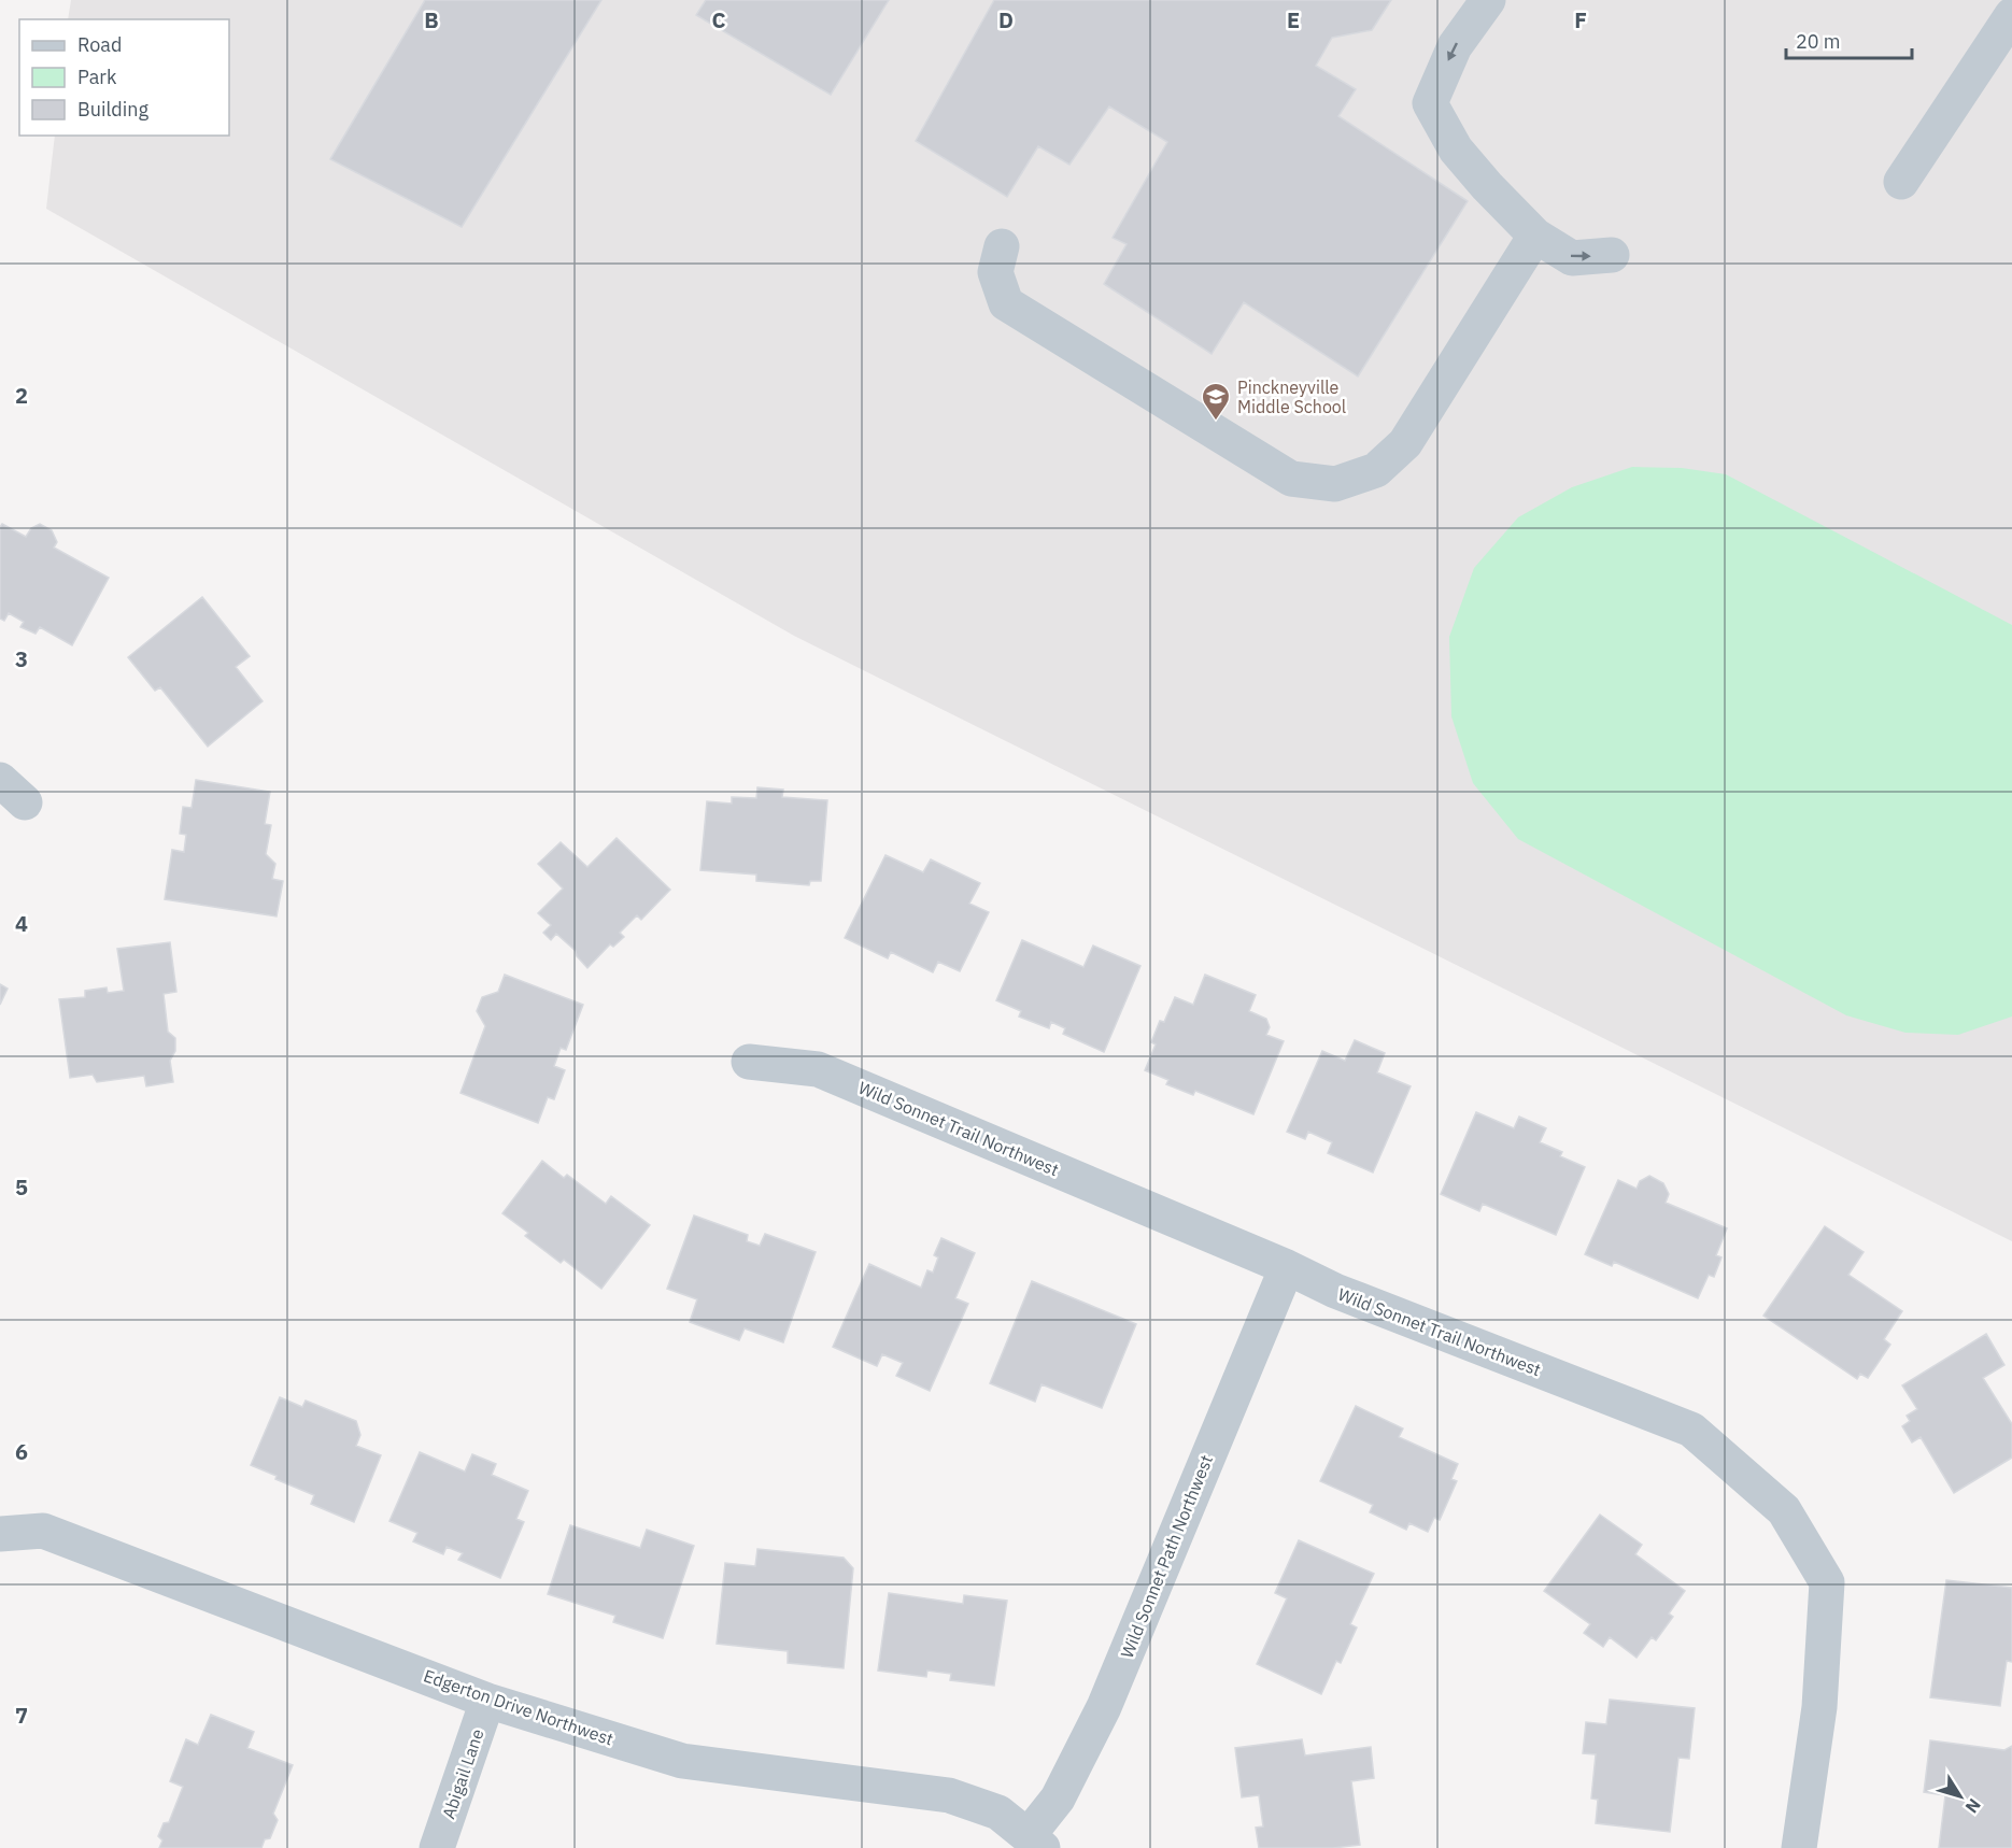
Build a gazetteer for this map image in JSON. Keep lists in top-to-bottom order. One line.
{"streets":{"street":["Wild Sonnet Trail Northwest","Wild Sonnet Path Northwest","Edgerton Drive Northwest","Abigail Lane"]},"crossings":[["Wild Sonnet Trail Northwest","Wild Sonnet Path Northwest"],["Wild Sonnet Path Northwest","Edgerton Drive Northwest"],["Edgerton Drive Northwest","Abigail Lane"]],"places":{"school or university":["Pinckneyville Middle School"]},"legend":["Road","Park","Building"],"scale_bar":"20 m","north":"bottom right","grid":{"columns":["B","C","D","E","F"],"rows":["2","3","4","5","6","7"]}}
